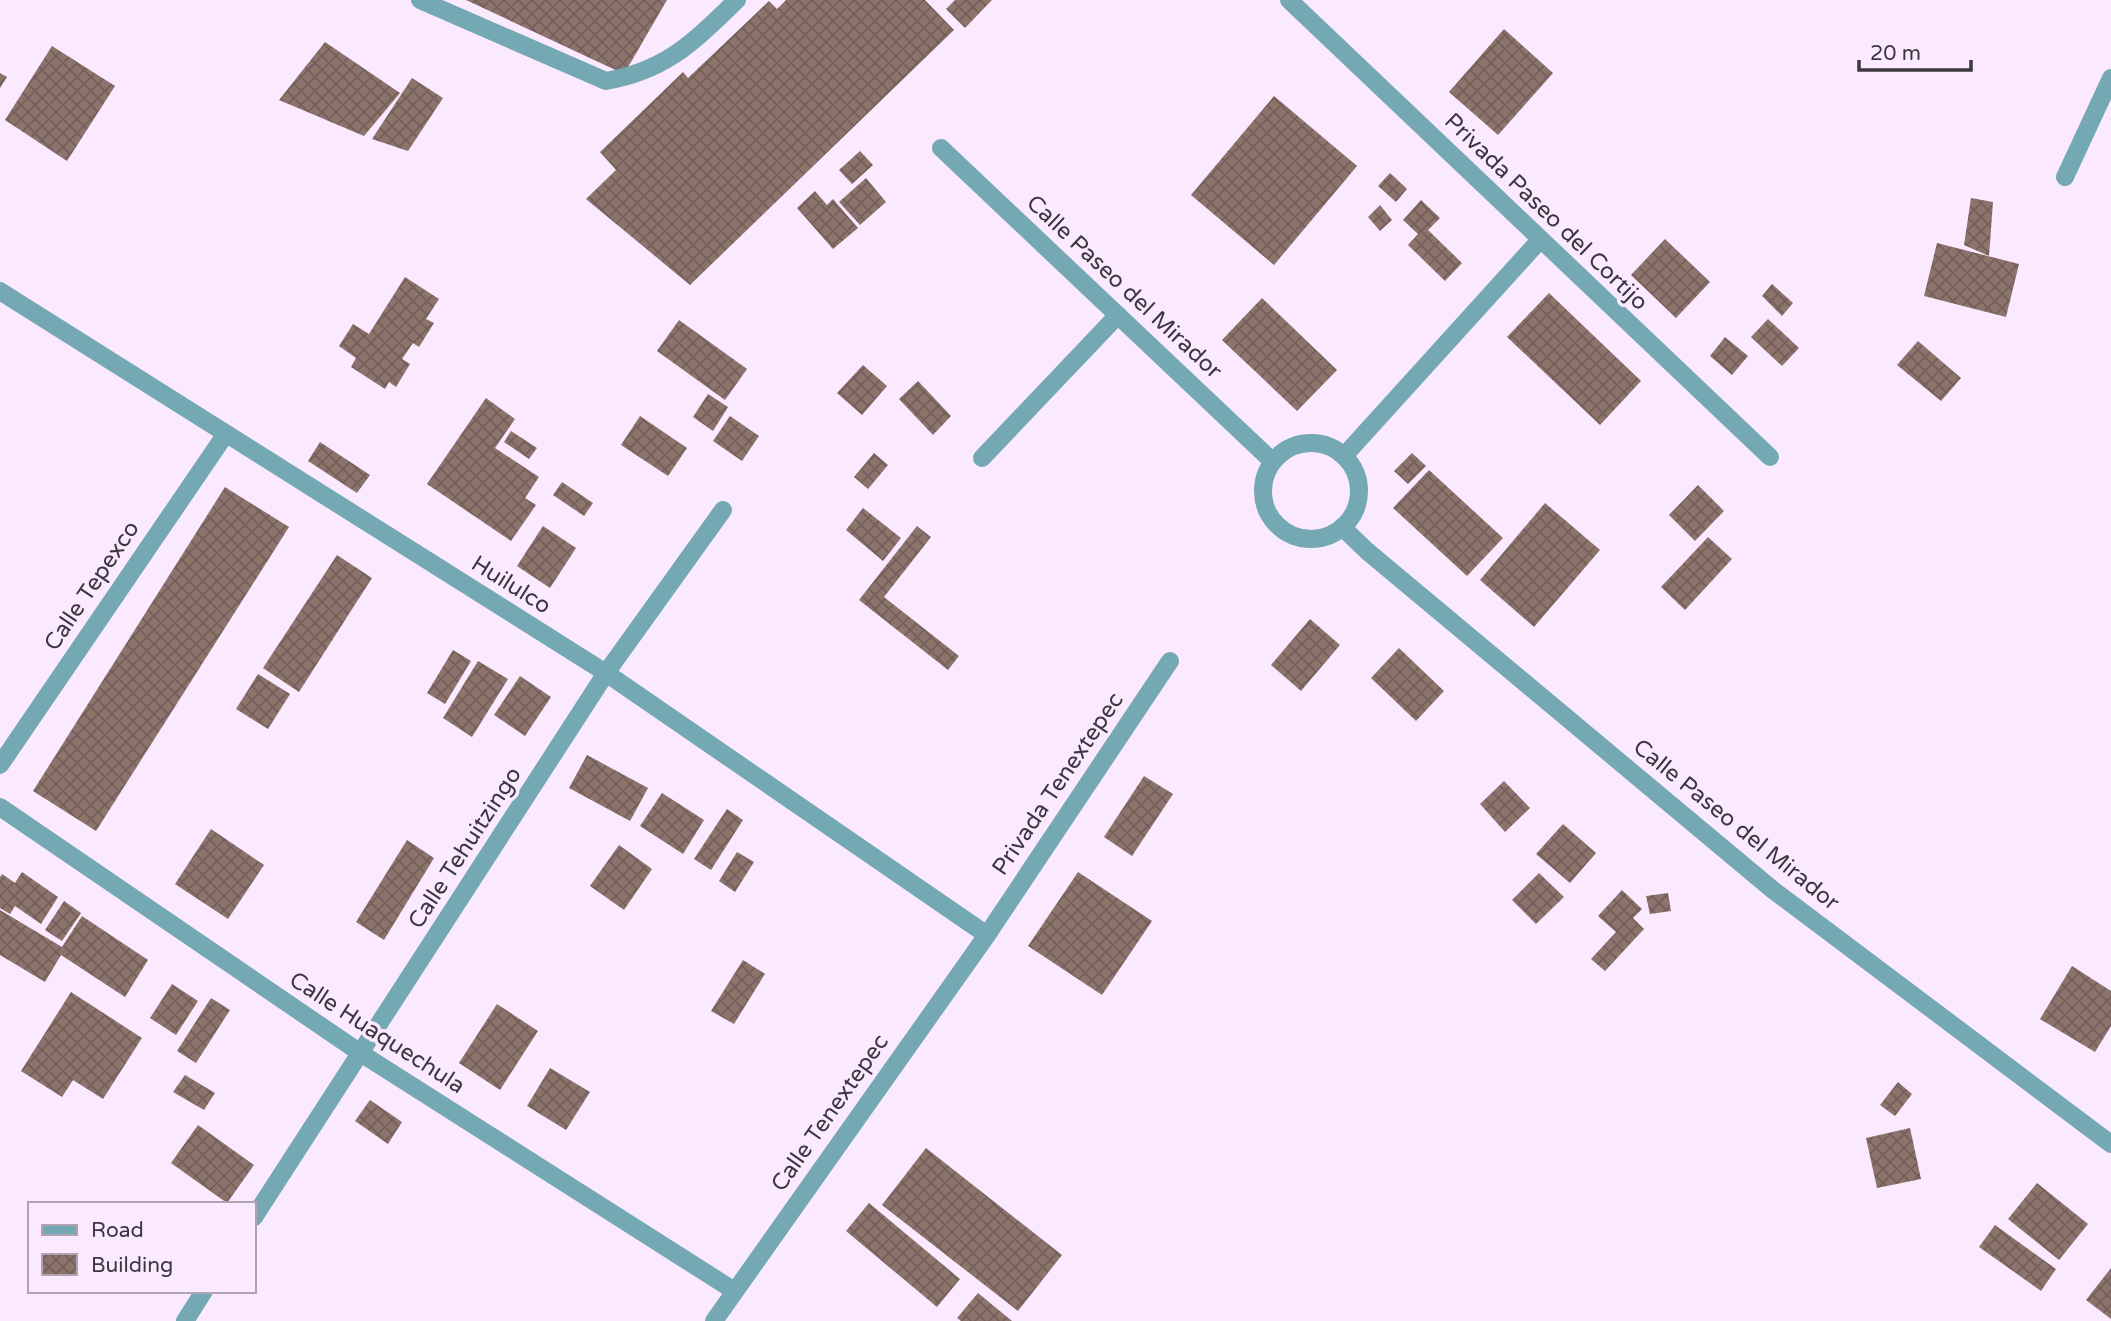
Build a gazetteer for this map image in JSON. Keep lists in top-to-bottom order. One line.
{"streets":{"street":["Privada Paseo del Cortijo","Calle Paseo del Mirador","Huilulco","Calle Tepexco","Privada Tenextepec","Calle Tehuitzingo","Calle Huaquechula","Calle Tenextepec"]},"crossings":[["Huilulco","Calle Tepexco"],["Huilulco","Privada Tenextepec"],["Huilulco","Calle Tehuitzingo"],["Huilulco","Calle Tenextepec"],["Privada Tenextepec","Calle Tenextepec"],["Calle Tehuitzingo","Calle Huaquechula"],["Calle Huaquechula","Calle Tenextepec"]],"legend":["Road","Building"],"scale_bar":"20 m"}
